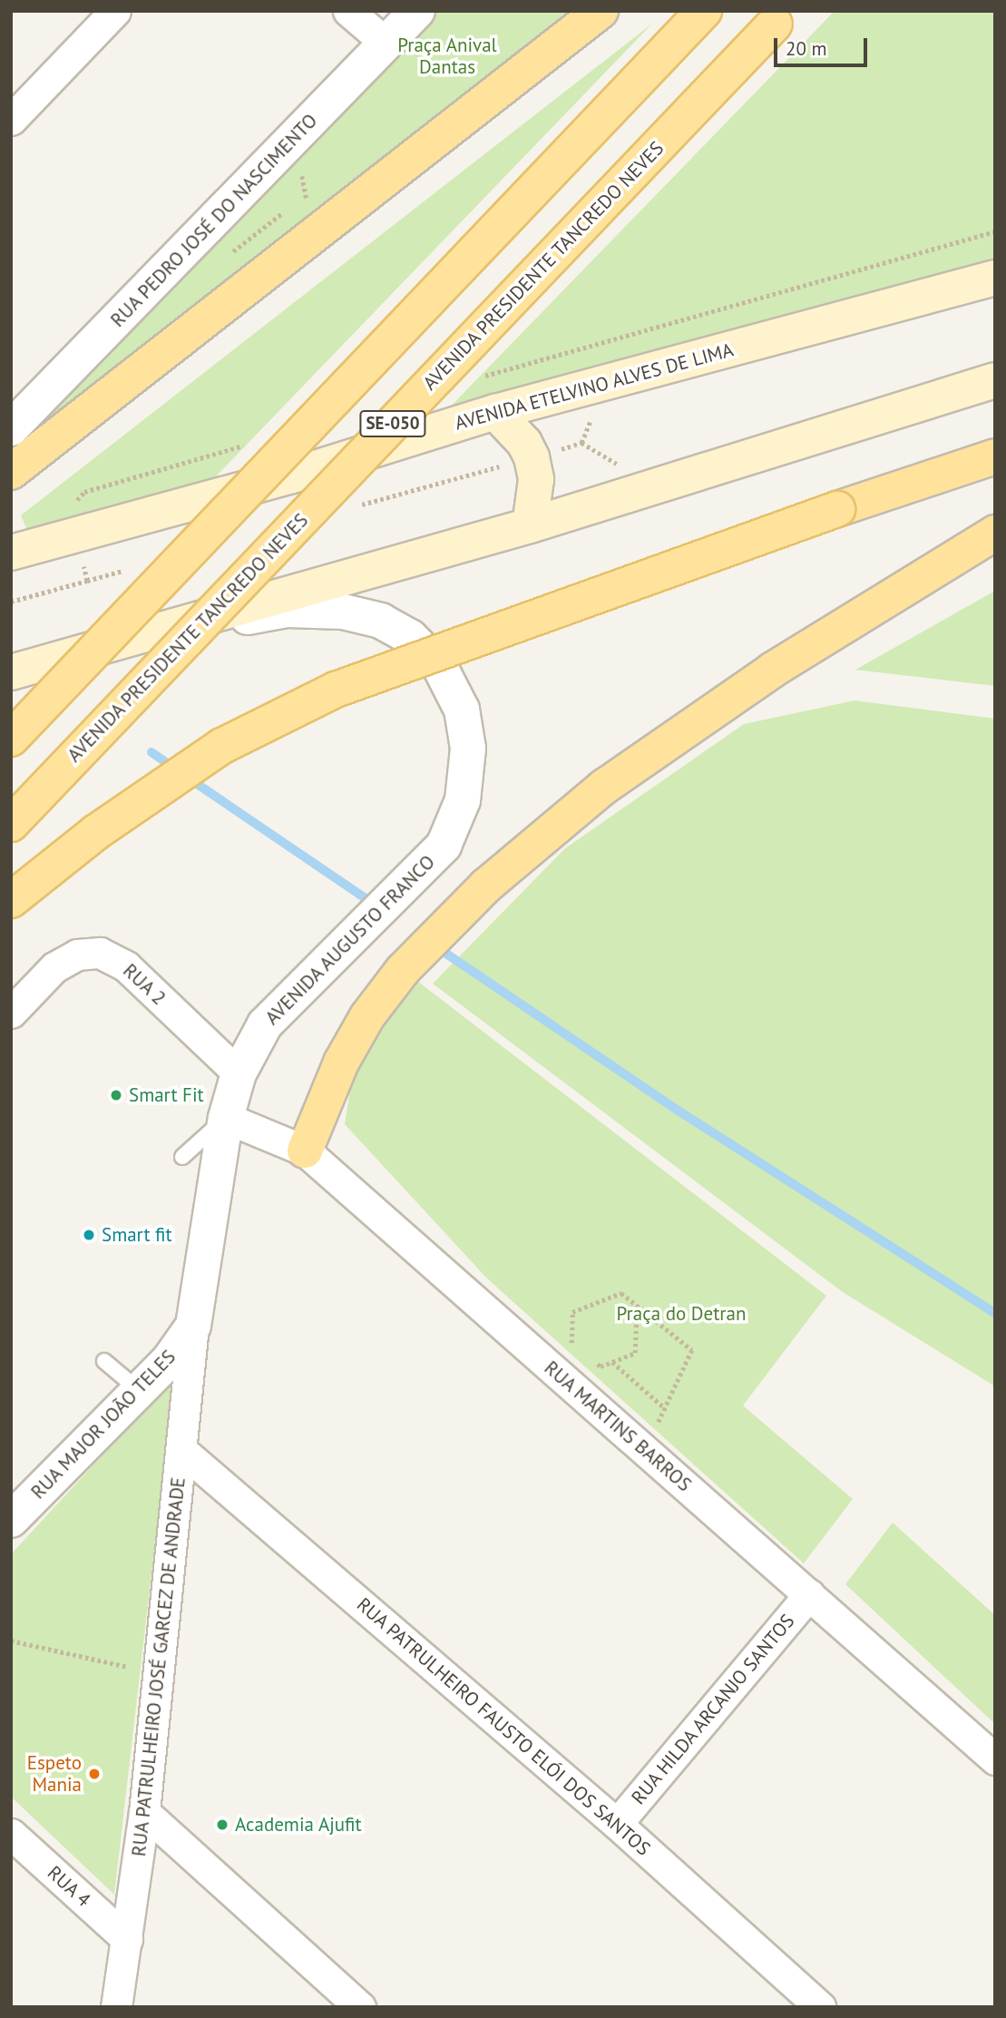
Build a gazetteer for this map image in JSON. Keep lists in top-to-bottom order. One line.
{"streets":{"main road":["AVENIDA PRESIDENTE TANCREDO NEVES","AVENIDA ETELVINO ALVES DE LIMA","SE-050","AVENIDA AUGUSTO FRANCO"],"street":["RUA PEDRO JOSÉ DO NASCIMENTO","RUA 2","RUA MAJOR JOÃO TELES","RUA MARTINS BARROS","RUA PATRULHEIRO JOSÉ GARCEZ DE ANDRADE","RUA HILDA ARCANJO SANTOS","RUA PATRULHEIRO FAUSTO ELÓI DOS SANTOS","RUA 4"]},"crossings":[["AVENIDA AUGUSTO FRANCO","RUA 2"],["AVENIDA AUGUSTO FRANCO","RUA MAJOR JOÃO TELES"],["AVENIDA AUGUSTO FRANCO","RUA MARTINS BARROS"],["AVENIDA AUGUSTO FRANCO","RUA PATRULHEIRO JOSÉ GARCEZ DE ANDRADE"],["RUA MAJOR JOÃO TELES","RUA PATRULHEIRO JOSÉ GARCEZ DE ANDRADE"],["RUA MARTINS BARROS","RUA HILDA ARCANJO SANTOS"],["RUA PATRULHEIRO JOSÉ GARCEZ DE ANDRADE","RUA PATRULHEIRO FAUSTO ELÓI DOS SANTOS"],["RUA PATRULHEIRO JOSÉ GARCEZ DE ANDRADE","RUA 4"],["RUA HILDA ARCANJO SANTOS","RUA PATRULHEIRO FAUSTO ELÓI DOS SANTOS"]],"parks":["Praça Anival Dantas","Praça do Detran"],"places":["Smart Fit","Smart fit","Espeto Mania","Academia Ajufit"],"scale_bar":"20 m"}
